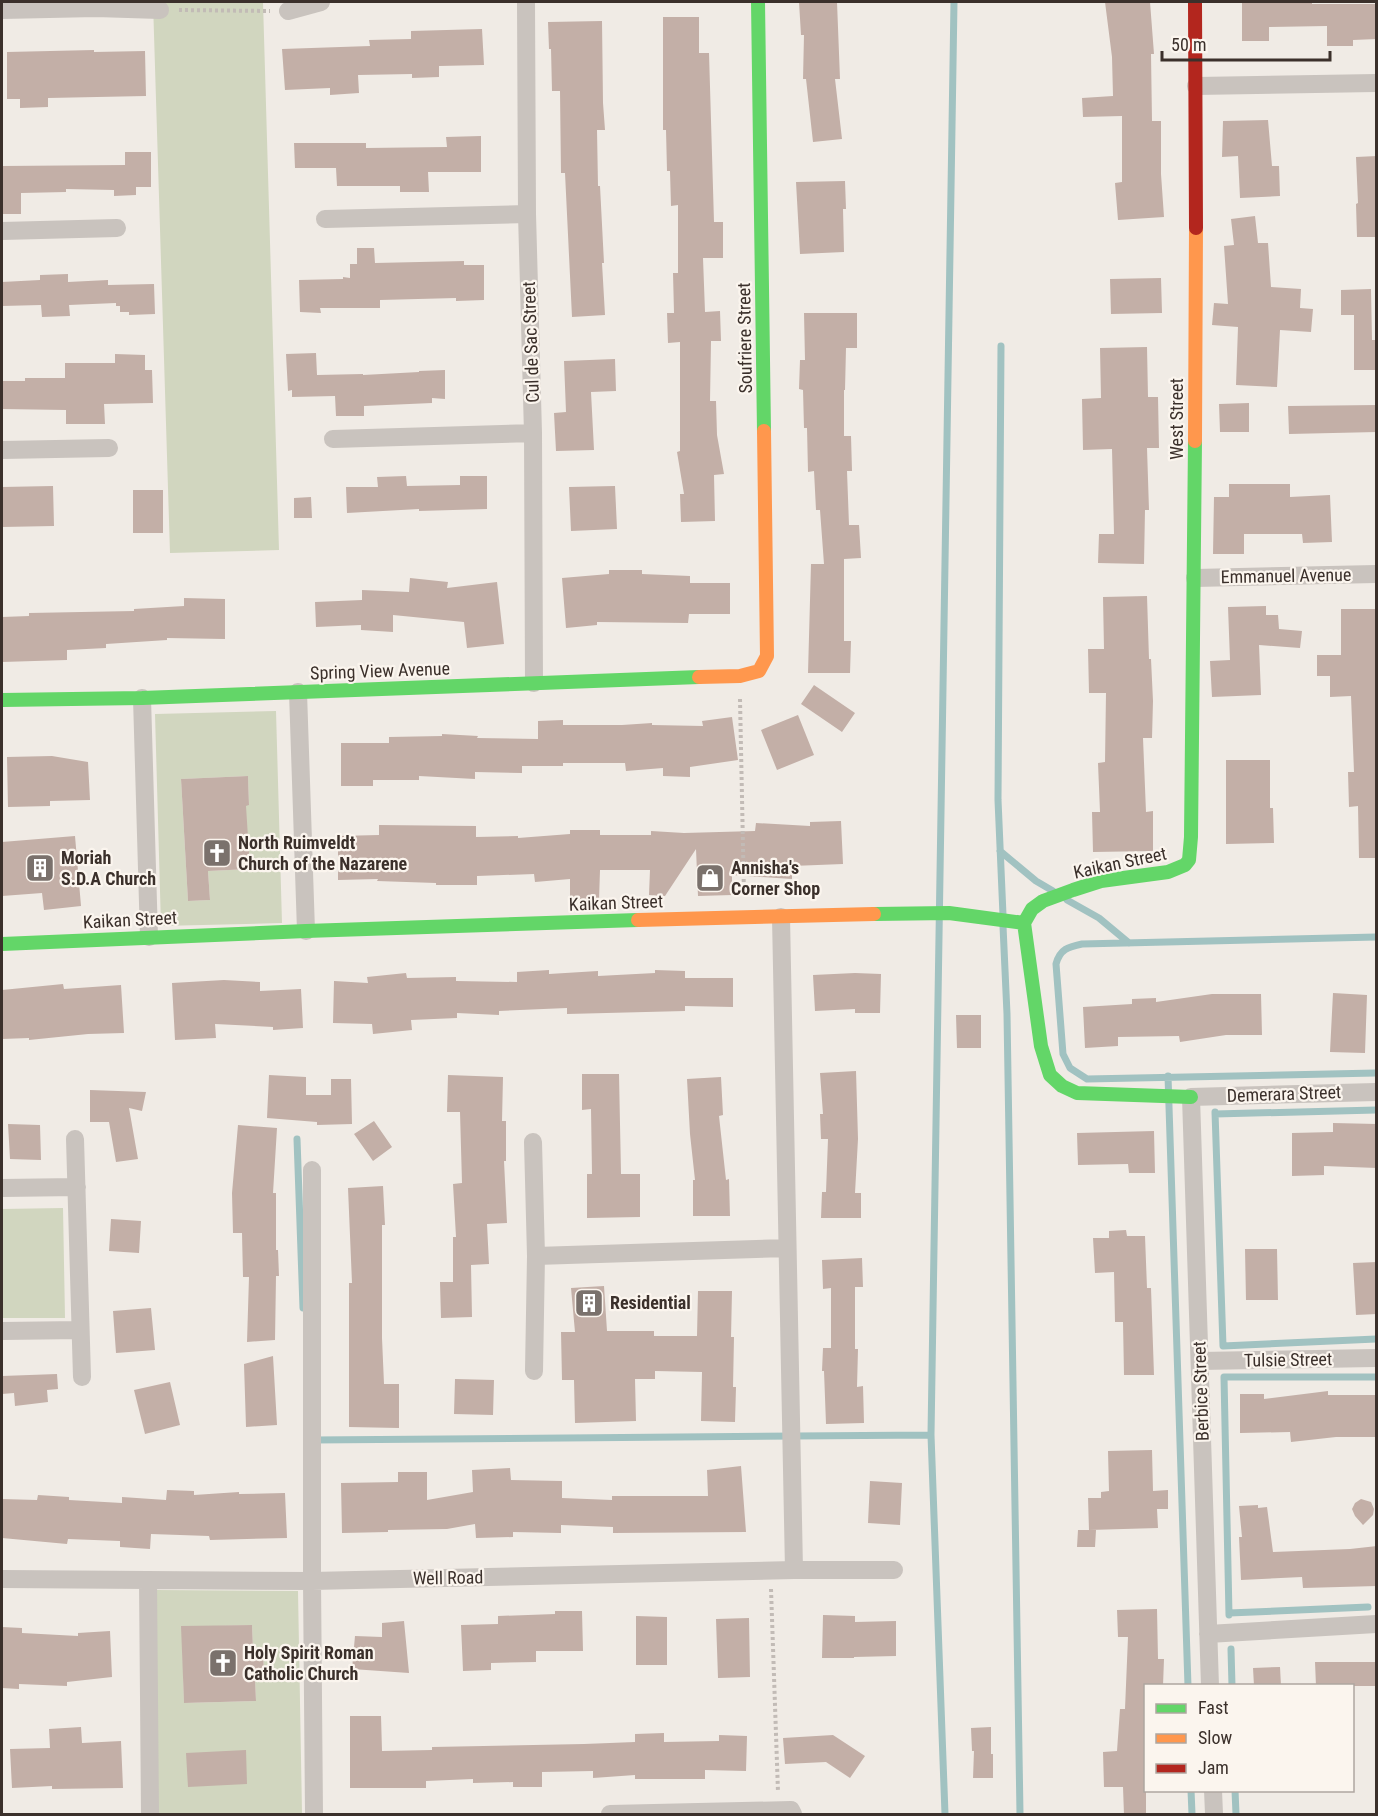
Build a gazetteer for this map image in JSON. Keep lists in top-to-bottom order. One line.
{"streets":{"street":["Soufriere Street","Cul de Sac Street","West Street","Emmanuel Avenue","Spring View Avenue","Kaikan Street","Demerara Street","Tulsie Street","Berbice Street","Well Road"]},"crossings":[["Soufriere Street","Spring View Avenue"],["Cul de Sac Street","Spring View Avenue"],["West Street","Emmanuel Avenue"],["West Street","Kaikan Street"],["Demerara Street","Berbice Street"],["Tulsie Street","Berbice Street"]],"places":{"church":["North Ruimveldt Church of the Nazarene","Holy Spirit Roman Catholic Church"],"building":["Moriah S.D.A Church","Residential"],"shop":["Annisha's Corner Shop"]},"legend":["Fast","Slow","Jam"],"scale_bar":"50 m"}
